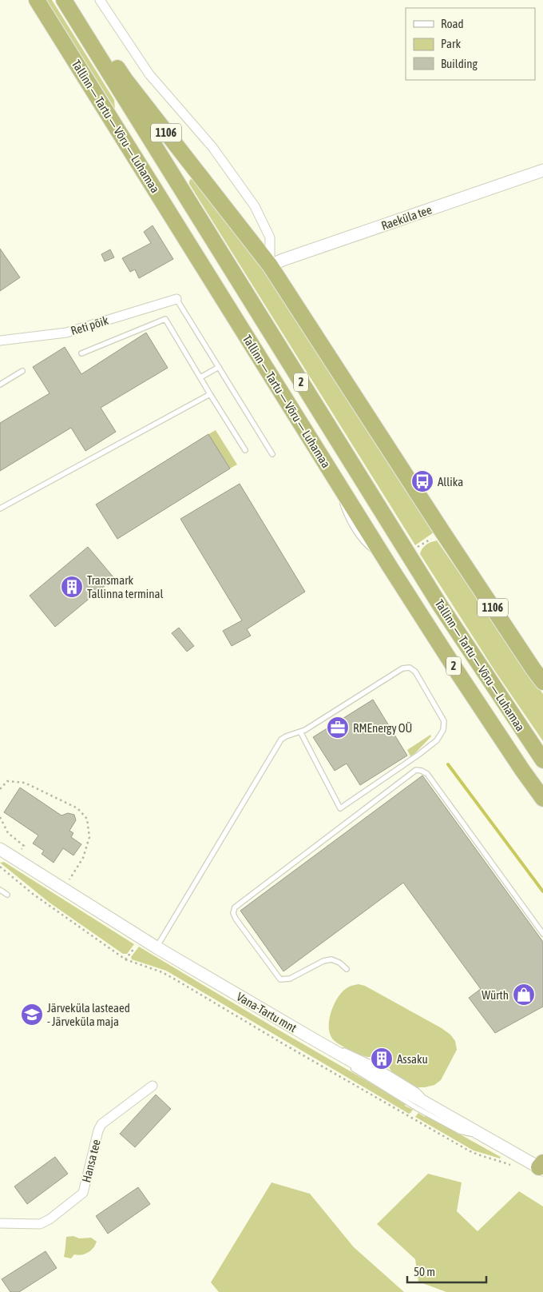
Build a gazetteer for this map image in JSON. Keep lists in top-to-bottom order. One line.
{"streets":{"highway":["Tallinn — Tartu — Võru — Luhamaa","1106","2"],"street":["Raeküla tee","Reti põik","Vana-Tartu mnt","Hansa tee"]},"crossings":[["Tallinn — Tartu — Võru — Luhamaa","1106"],["1106","Raeküla tee"]],"places":{"bus stop":["Allika"],"building":["Transmark Tallinna terminal","Assaku"],"office":["RMEnergy OÜ"],"shop":["Würth"],"school or university":["Järveküla lasteaed - Järveküla maja"]},"legend":["Road","Park","Building"],"scale_bar":"50 m"}
